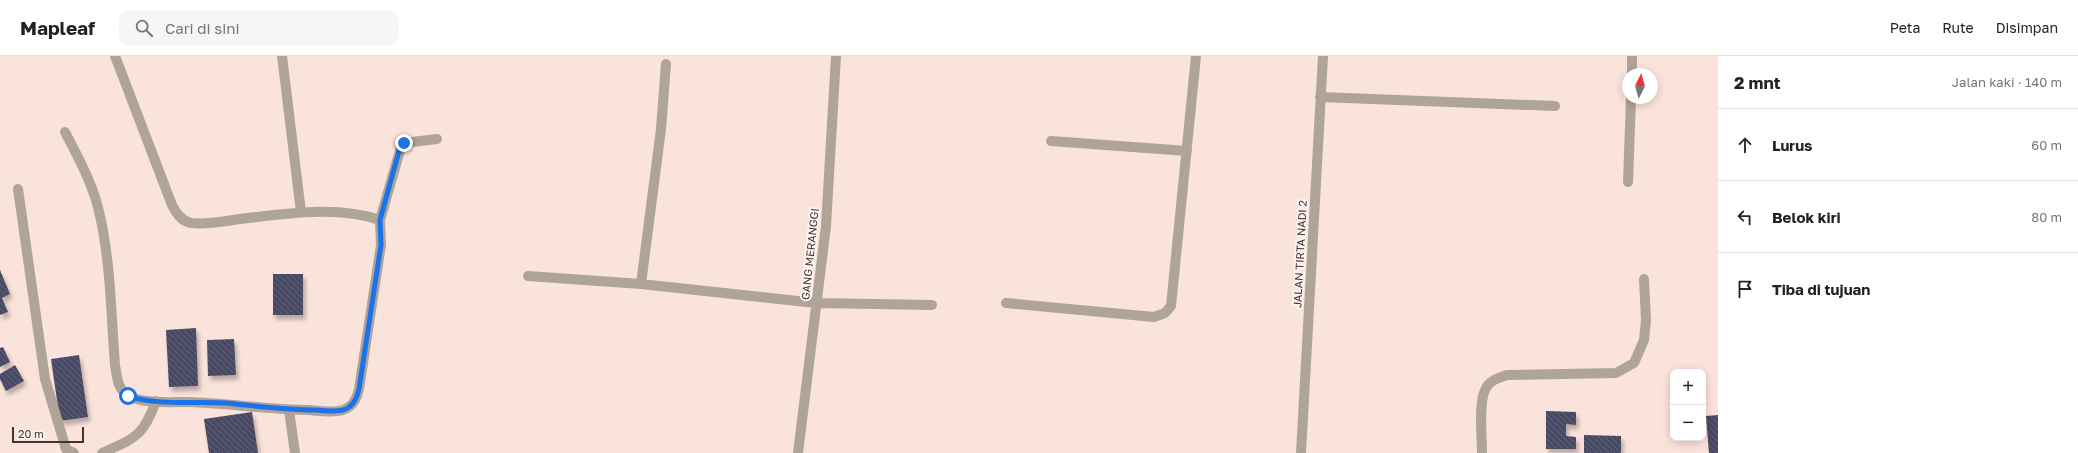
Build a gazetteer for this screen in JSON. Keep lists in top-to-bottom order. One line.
{"streets":{"street":["GANG MERANGGI","JALAN TIRTA NADI 2"]},"scale_bar":"20 m","north":"top","page":{"header":"Mapleaf","search":"Cari di sini","nav":["Peta","Rute","Disimpan"],"heading":["2 mnt","Jalan kaki · 140 m"],"list":[["Lurus","60 m"],["Belok kiri","80 m"],"Tiba di tujuan"],"map_buttons":["+","−"],"scale":"20 m"}}
